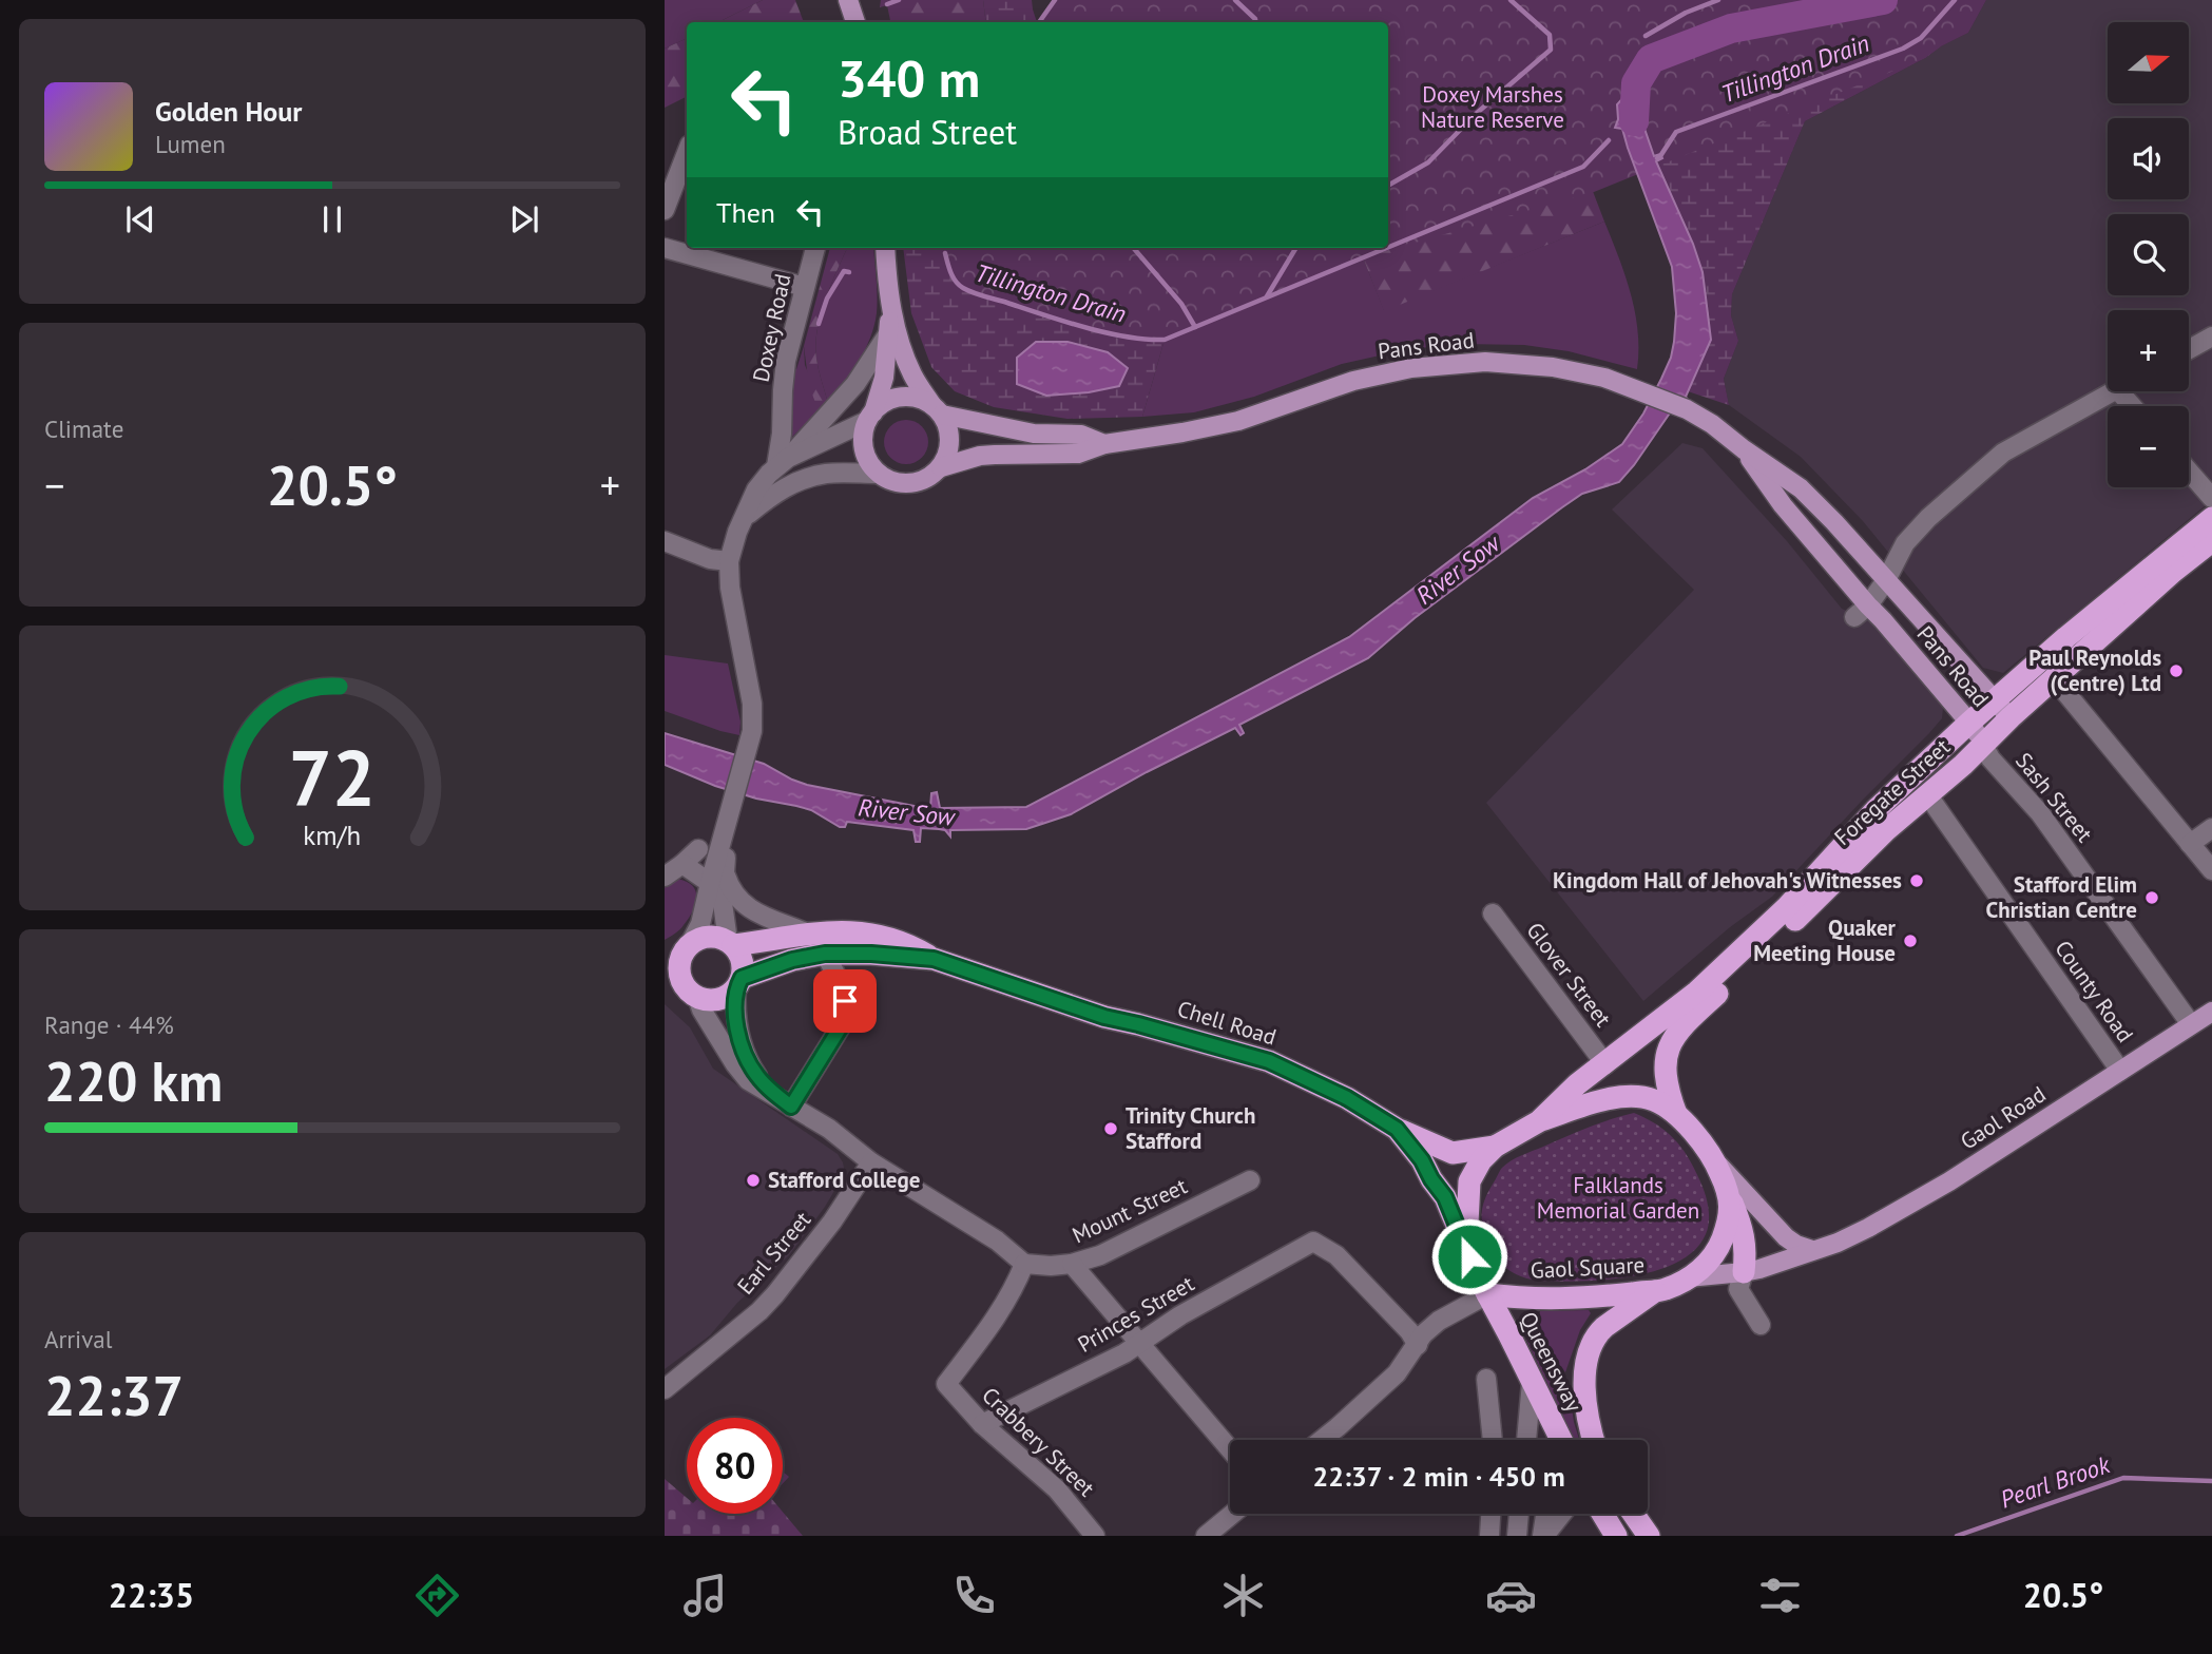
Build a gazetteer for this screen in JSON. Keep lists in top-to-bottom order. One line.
{"streets":{"highway":["Foregate Street","Chell Road","Gaol Square","Queensway"],"main road":["Pans Road","Gaol Road"],"street":["Doxey Road","Sash Street","Glover Street","County Road","Mount Street","Earl Street","Princes Street","Crabbery Street"]},"crossings":[["Doxey Road","Pans Road"],["Pans Road","Foregate Street"],["Pans Road","Sash Street"],["Foregate Street","Sash Street"],["Foregate Street","Glover Street"],["Foregate Street","County Road"],["Foregate Street","Chell Road"],["Foregate Street","Gaol Road"],["Foregate Street","Gaol Square"],["Foregate Street","Queensway"],["Sash Street","Gaol Road"],["County Road","Gaol Road"],["Chell Road","Gaol Road"],["Chell Road","Gaol Square"],["Chell Road","Queensway"],["Gaol Road","Gaol Square"],["Gaol Road","Queensway"],["Mount Street","Crabbery Street"],["Gaol Square","Queensway"],["Princes Street","Crabbery Street"]],"water":["Tillington Drain","River Sow","Pearl Brook"],"parks":["Doxey Marshes Nature Reserve","Falklands Memorial Garden"],"places":["Paul Reynolds (Centre) Ltd","Kingdom Hall of Jehovah's Witnesses","Stafford Elim Christian Centre","Quaker Meeting House","Trinity Church Stafford","Stafford College"],"north":"right","page":{"map_buttons":["+","−"],"turn":["340 m","Broad Street"],"song":["Golden Hour","Lumen"],"then":"Then","tile":["Climate",["Range · 44%","220 km"],["Arrival","22:37"]],"heat":["−","20.5°","+"],"limit":"80","trip":"22:37 · 2 min · 450 m","tabs":["22:35","20.5°"],"gauge":["72","km/h"]}}
